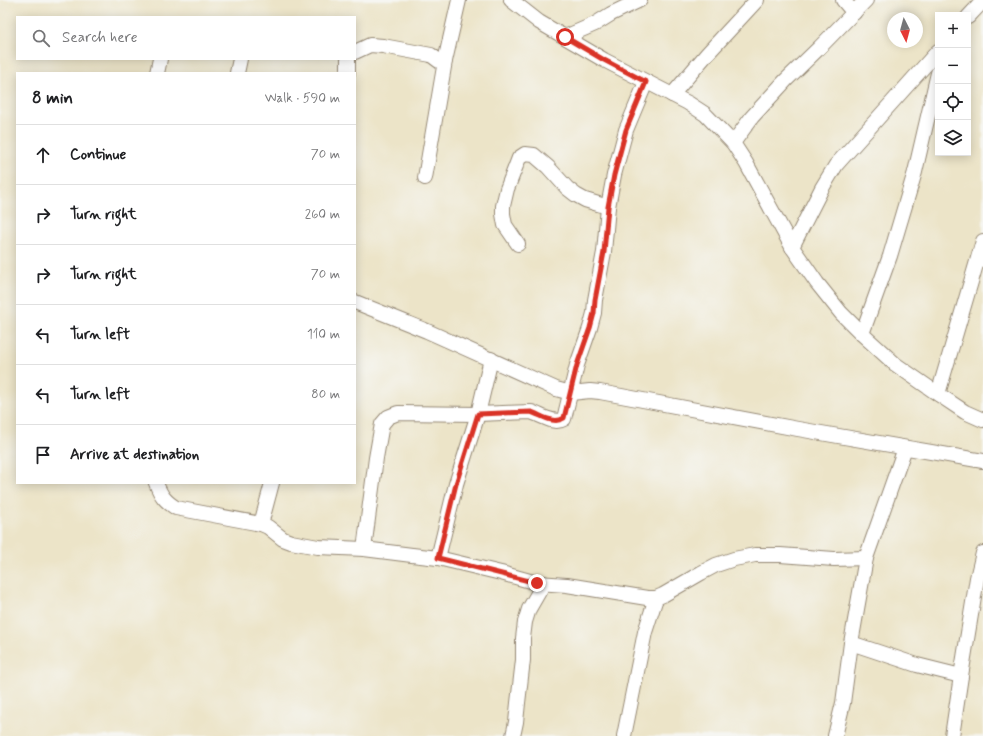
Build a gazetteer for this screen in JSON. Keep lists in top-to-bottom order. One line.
{"north":"bottom","page":{"map_buttons":["+","−"],"search":"Search here","heading":["8 min","Walk · 590 m"],"list":[["Continue","70 m"],["Turn right","260 m"],["Turn right","70 m"],["Turn left","110 m"],["Turn left","80 m"],"Arrive at destination"]}}
